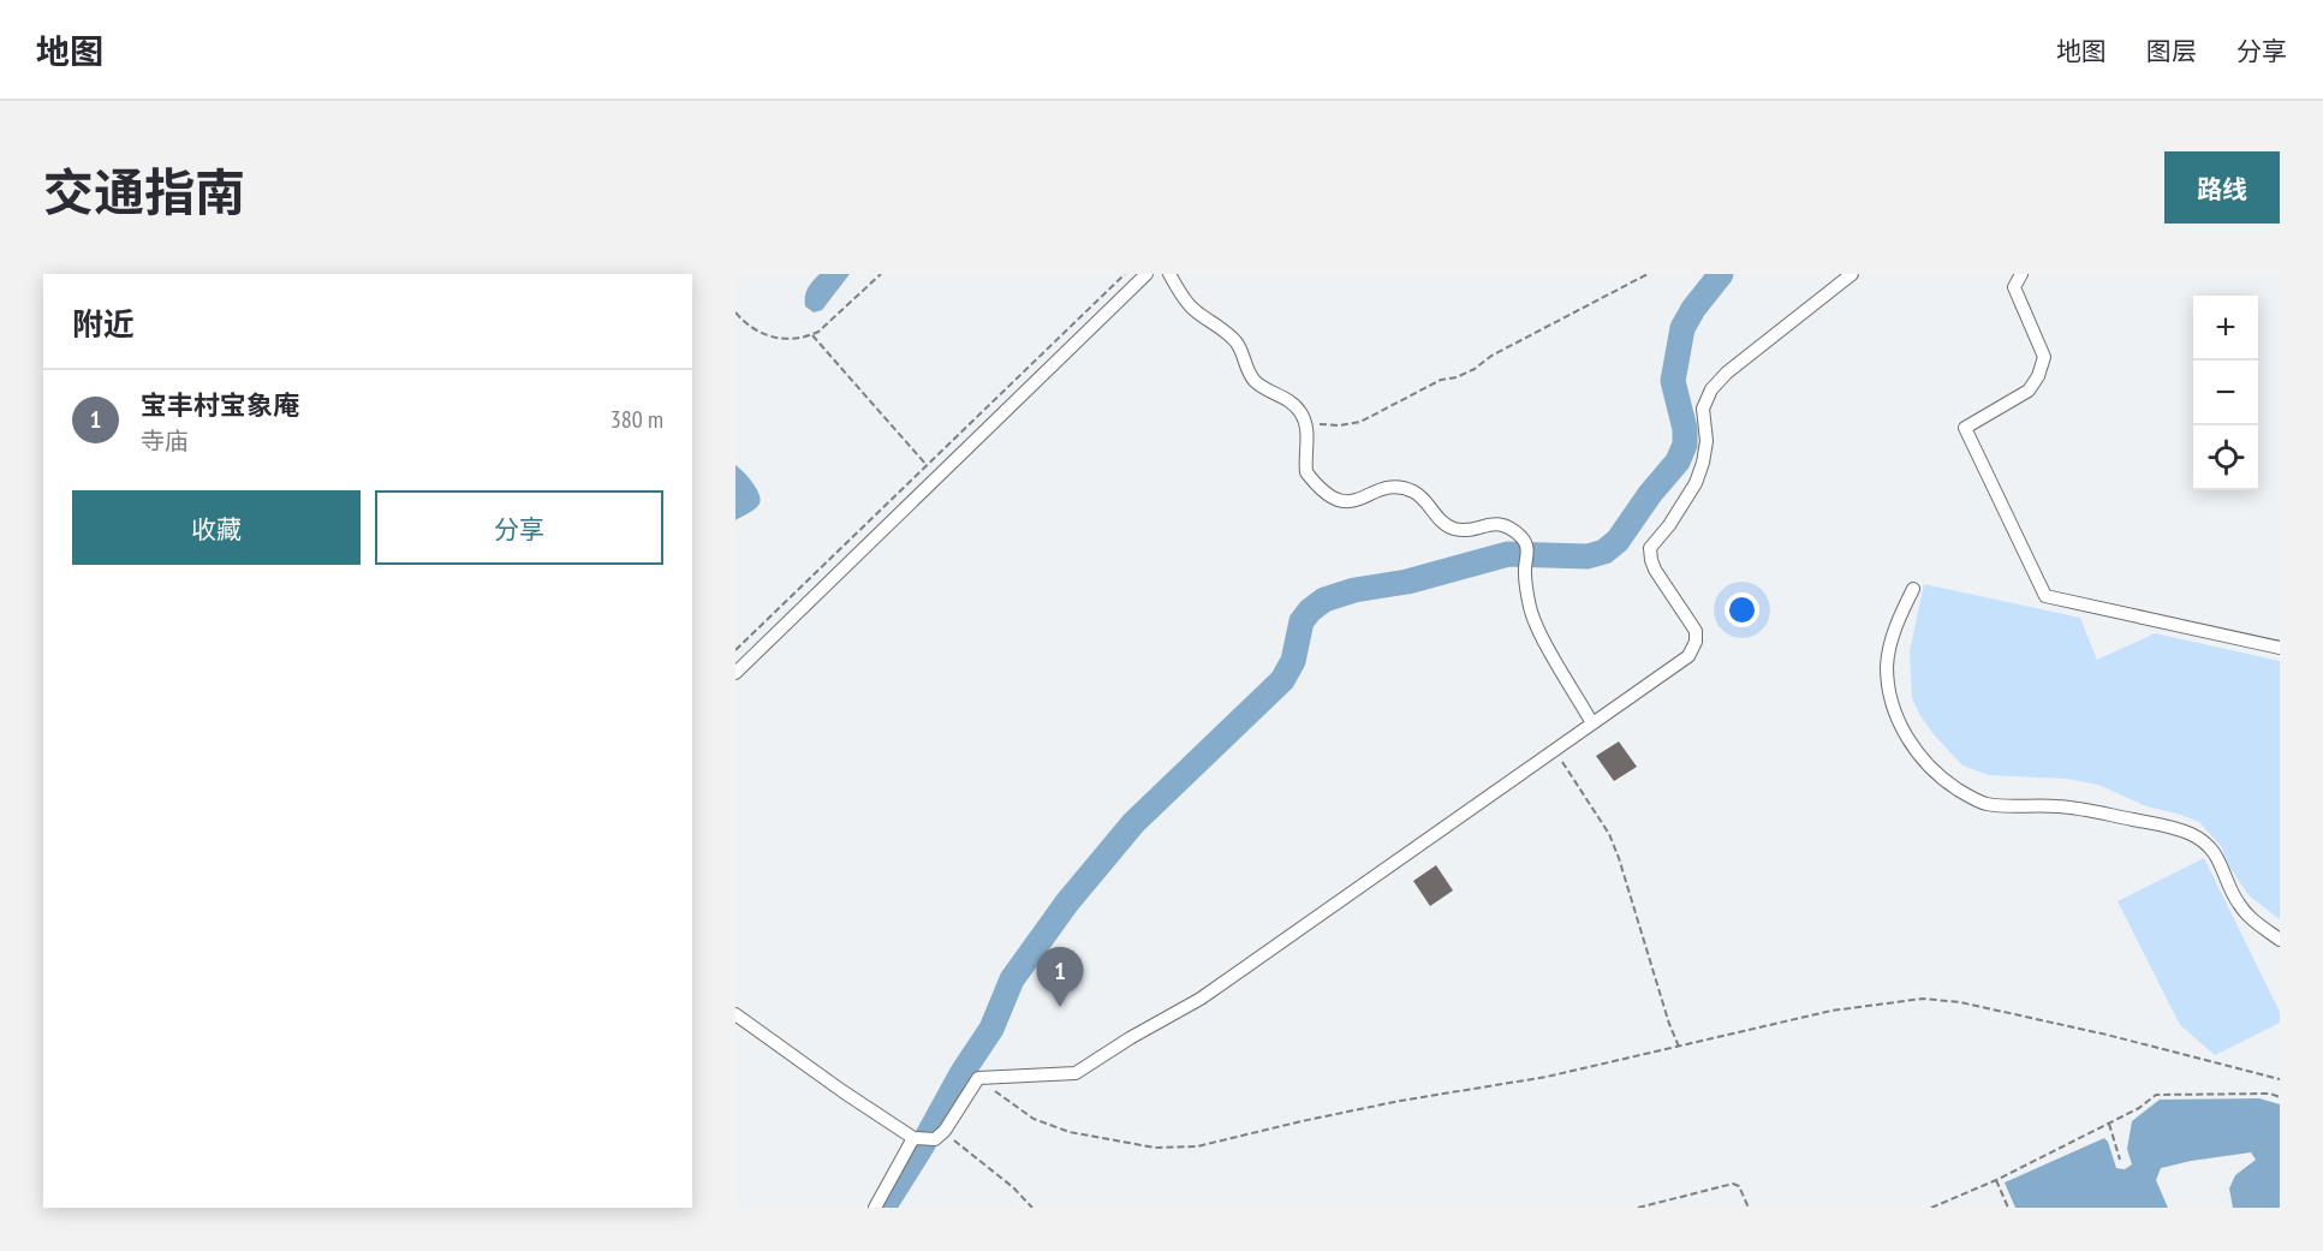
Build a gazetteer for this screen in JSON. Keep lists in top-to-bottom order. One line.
{"page":{"header":"地图","nav":["地图","图层","分享"],"title":"交通指南","buttons":["路线",["收藏","分享"]],"heading":"附近","map_buttons":["+","−"],"list":[{"mark":"1","name":"宝丰村宝象庵","note":"寺庙","value":"380 m"}],"pins":"1"}}
